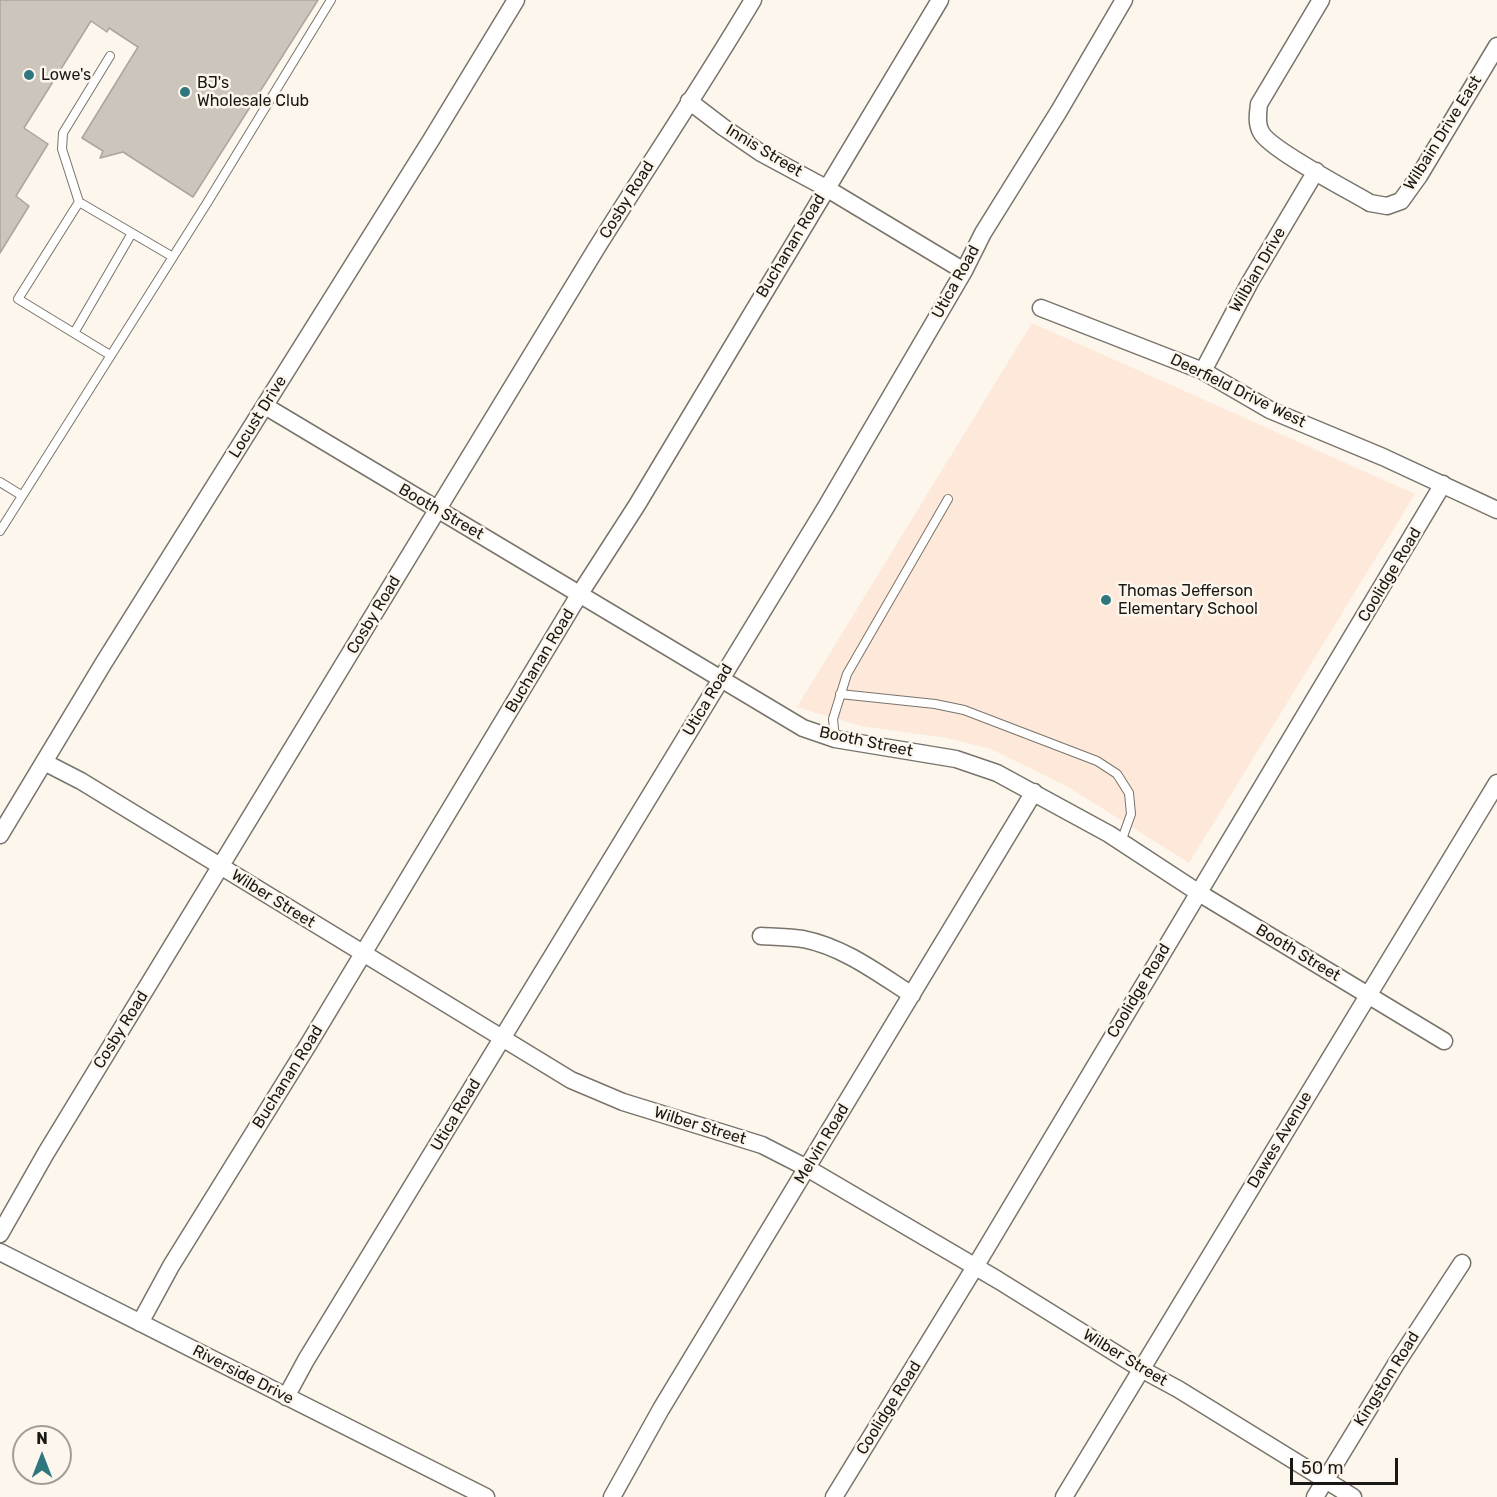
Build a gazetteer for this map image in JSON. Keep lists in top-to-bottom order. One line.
{"streets":{"street":["Wilbain Drive East","Innis Street","Cosby Road","Buchanan Road","Wilbian Drive","Utica Road","Deerfield Drive West","Locust Drive","Booth Street","Coolidge Road","Wilber Street","Dawes Avenue","Melvin Road","Riverside Drive","Kingston Road"]},"crossings":[["Wilbain Drive East","Wilbian Drive"],["Innis Street","Cosby Road"],["Innis Street","Buchanan Road"],["Innis Street","Utica Road"],["Cosby Road","Booth Street"],["Cosby Road","Wilber Street"],["Buchanan Road","Booth Street"],["Buchanan Road","Wilber Street"],["Buchanan Road","Riverside Drive"],["Wilbian Drive","Deerfield Drive West"],["Utica Road","Booth Street"],["Utica Road","Wilber Street"],["Utica Road","Riverside Drive"],["Deerfield Drive West","Coolidge Road"],["Locust Drive","Booth Street"],["Locust Drive","Wilber Street"],["Booth Street","Coolidge Road"],["Booth Street","Dawes Avenue"],["Booth Street","Melvin Road"],["Coolidge Road","Wilber Street"],["Wilber Street","Dawes Avenue"],["Wilber Street","Melvin Road"],["Wilber Street","Kingston Road"]],"places":["Lowe's","BJ's Wholesale Club","Thomas Jefferson Elementary School"],"scale_bar":"50 m","north":"top"}
